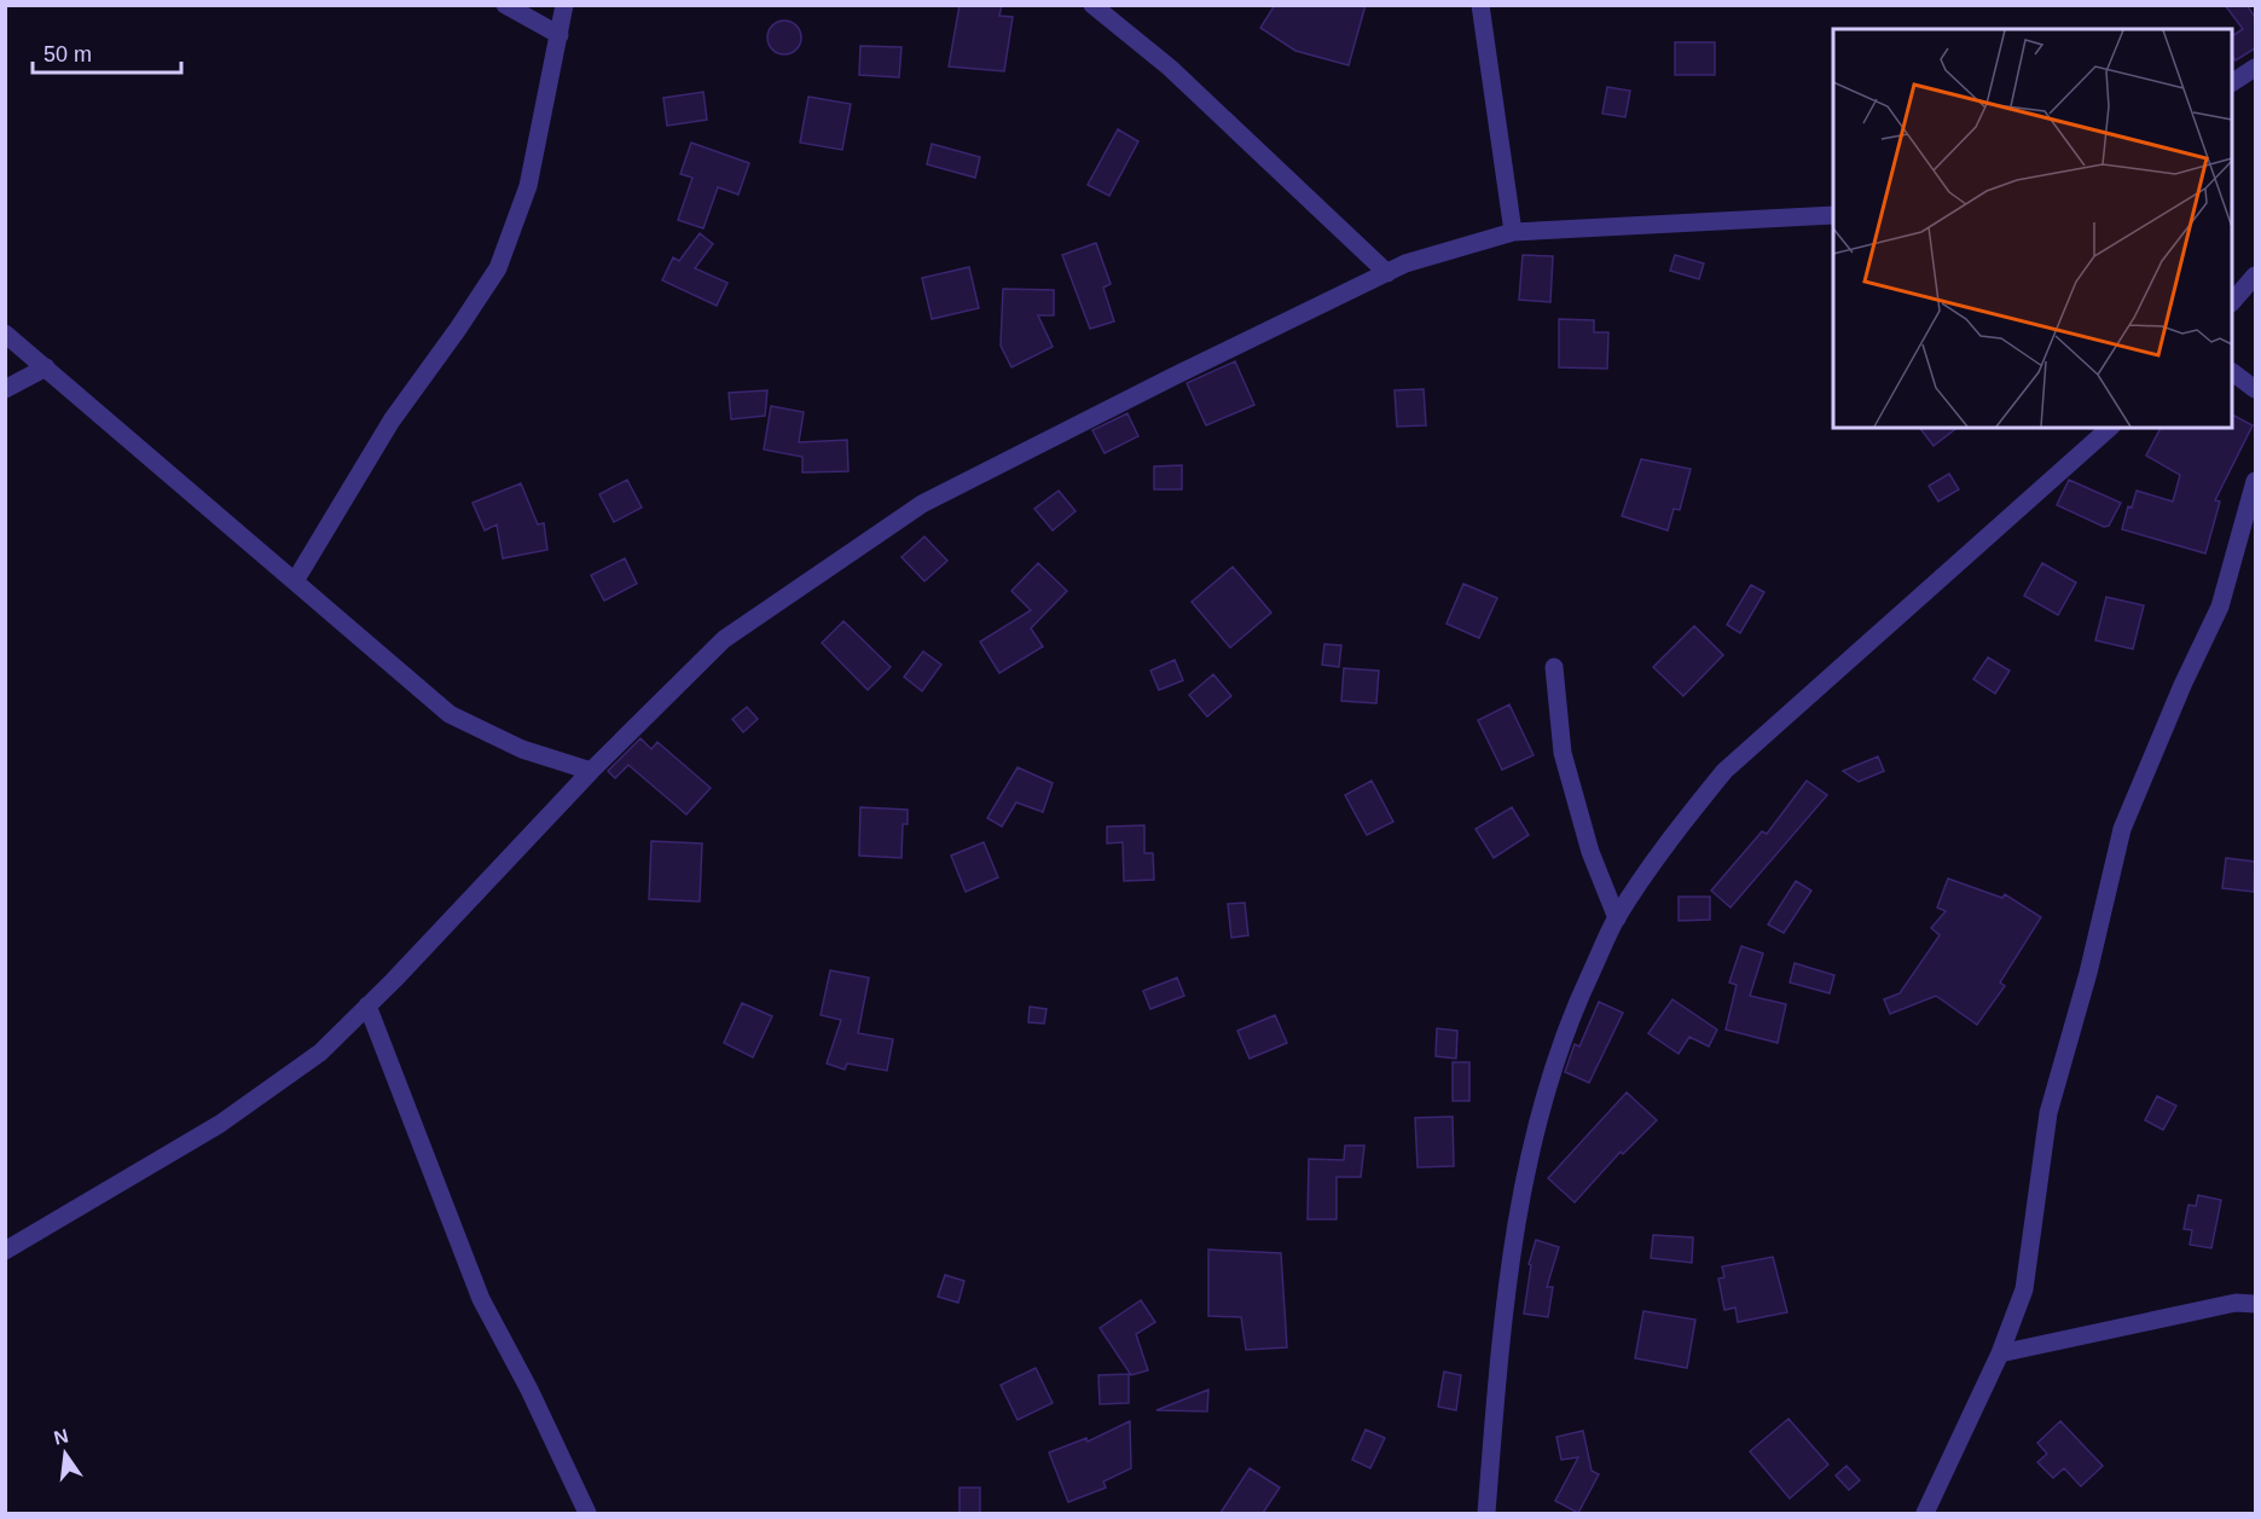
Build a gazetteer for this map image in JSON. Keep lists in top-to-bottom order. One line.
{"scale_bar":"50 m","north":"top"}
